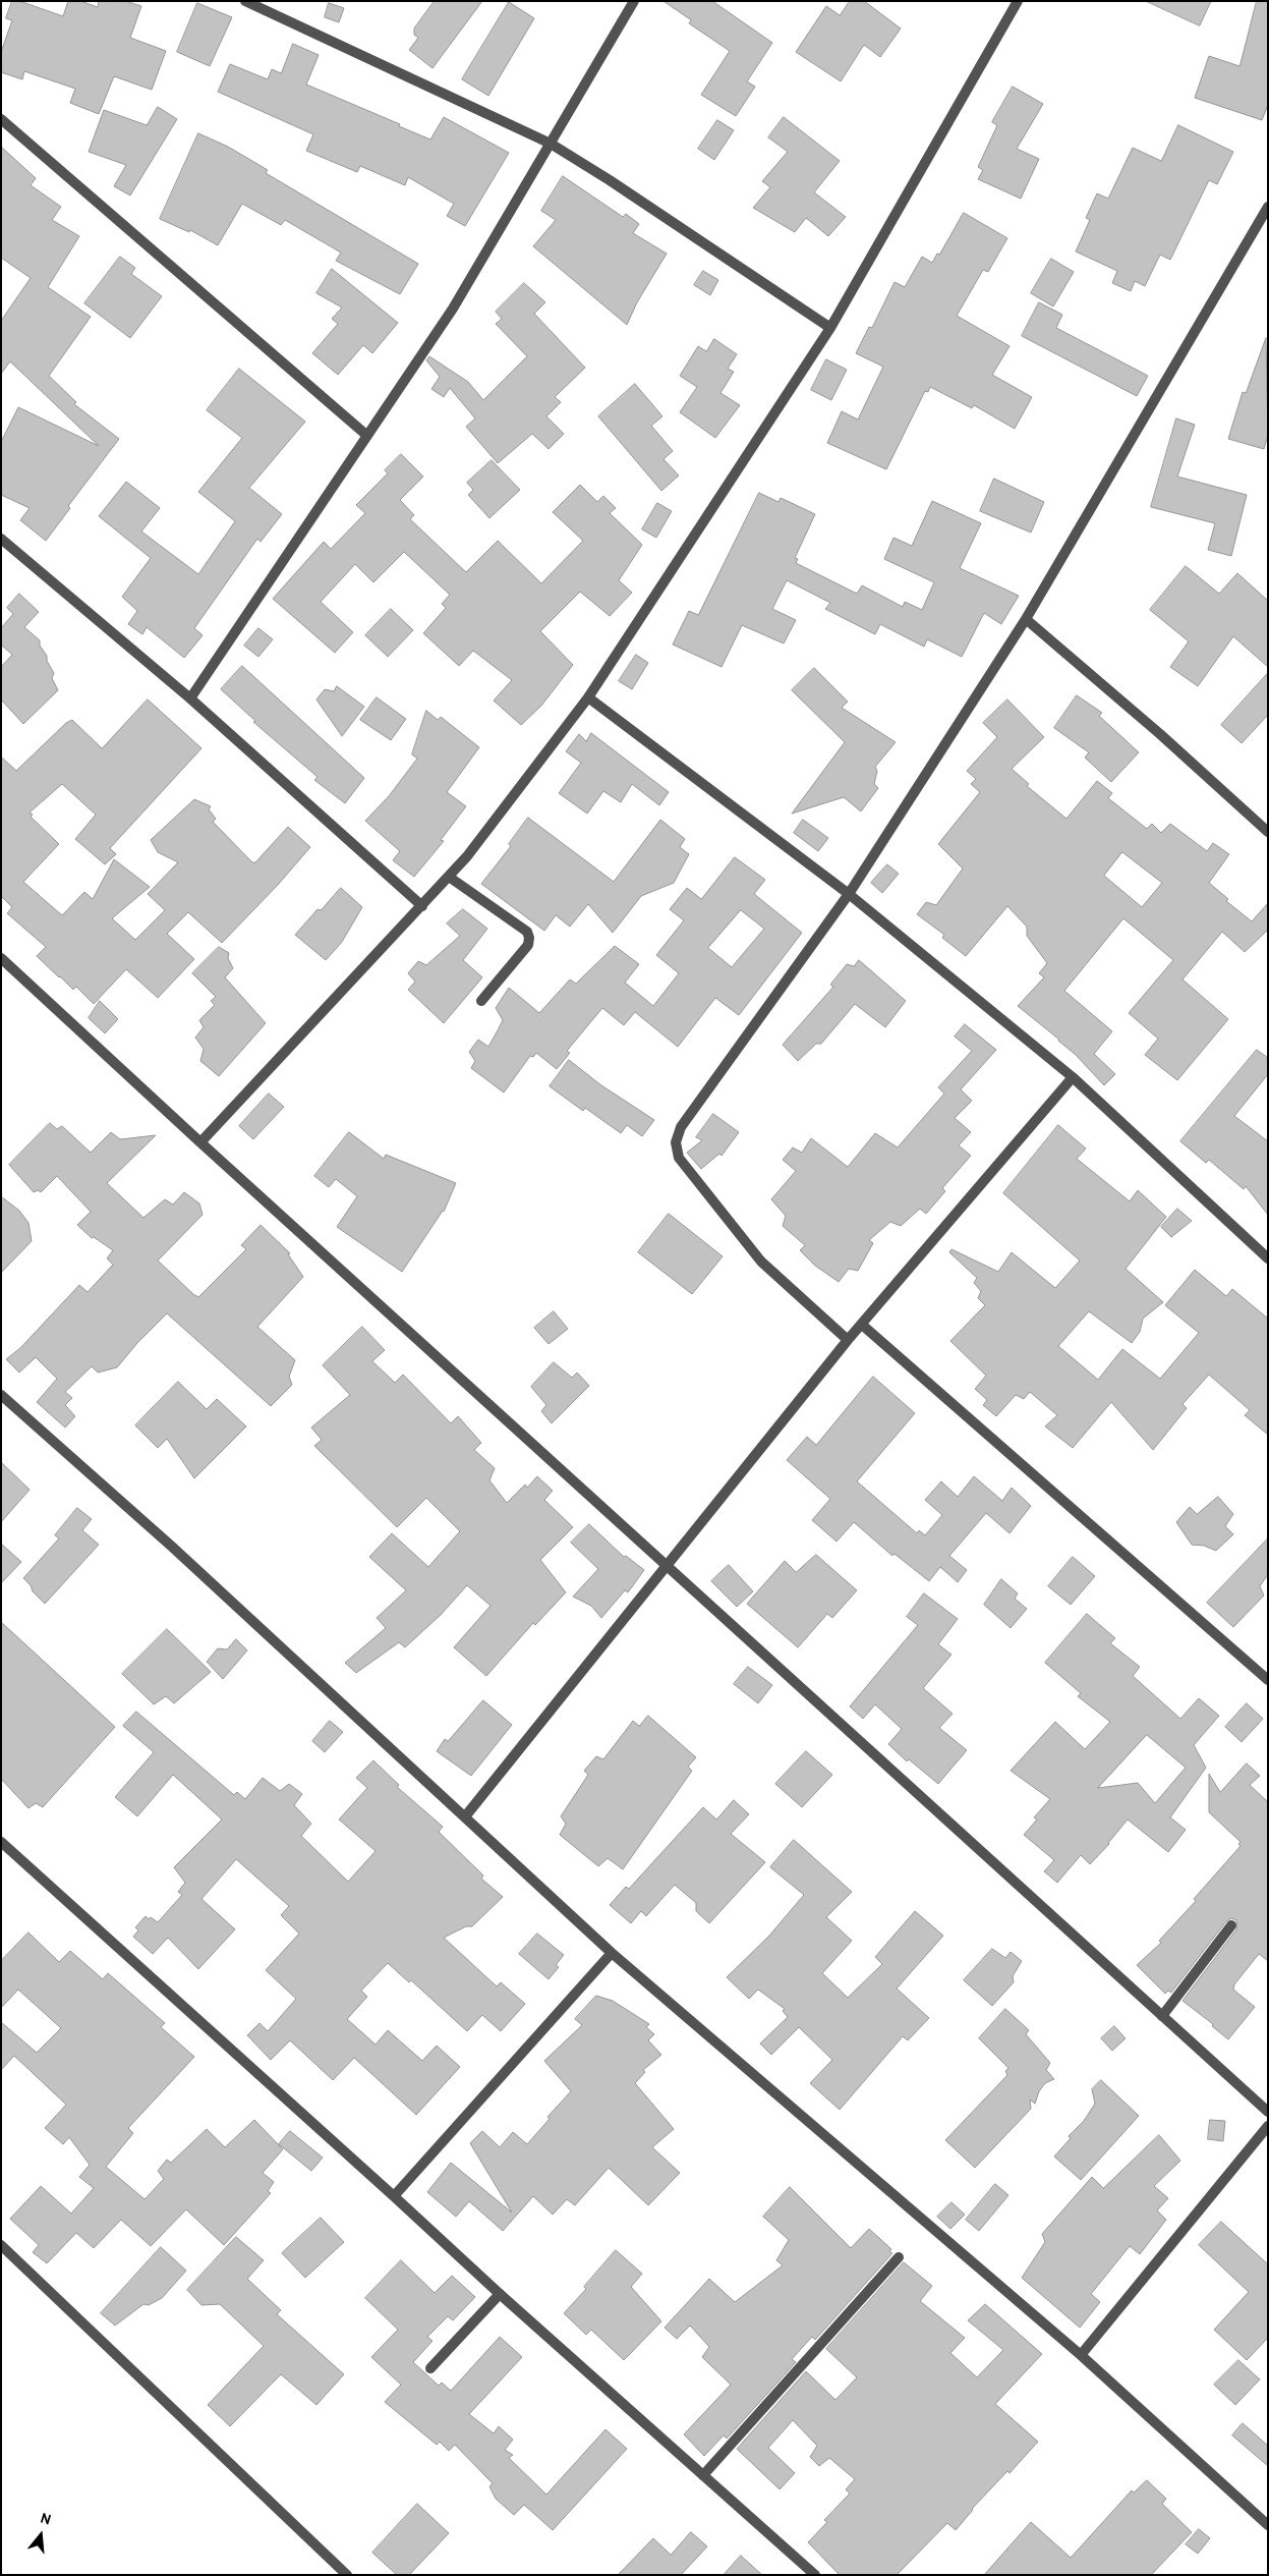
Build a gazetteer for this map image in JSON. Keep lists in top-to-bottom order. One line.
{"north":"top"}
